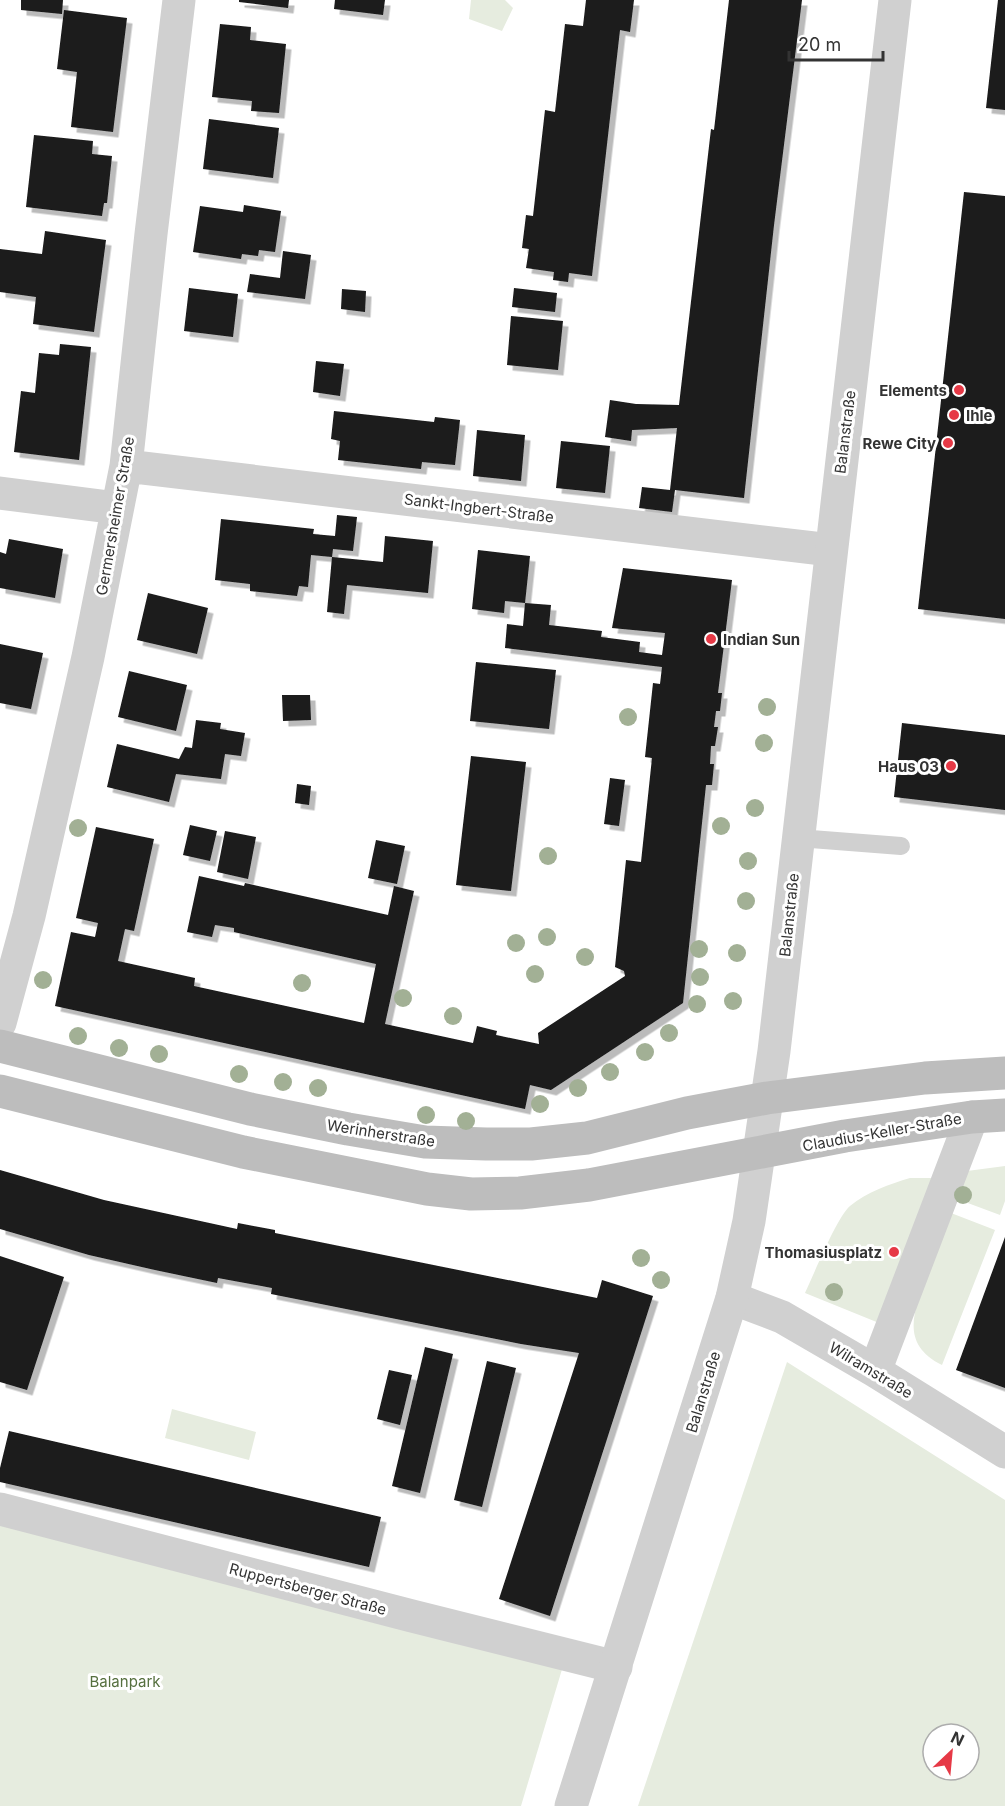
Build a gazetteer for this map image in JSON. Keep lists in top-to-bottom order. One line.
{"streets":{"main road":["Claudius-Keller-Straße","Werinherstraße"],"street":["Balanstraße","Sankt-Ingbert-Straße","Germersheimer Straße","Wilramstraße","Ruppertsberger Straße"]},"crossings":[["Balanstraße","Sankt-Ingbert-Straße"],["Balanstraße","Claudius-Keller-Straße"],["Balanstraße","Werinherstraße"],["Balanstraße","Wilramstraße"],["Balanstraße","Ruppertsberger Straße"],["Sankt-Ingbert-Straße","Germersheimer Straße"]],"parks":["Balanpark"],"places":["Elements","Ihle","Rewe City","Indian Sun","Haus 03","Thomasiusplatz"],"scale_bar":"20 m","north":"top right"}
